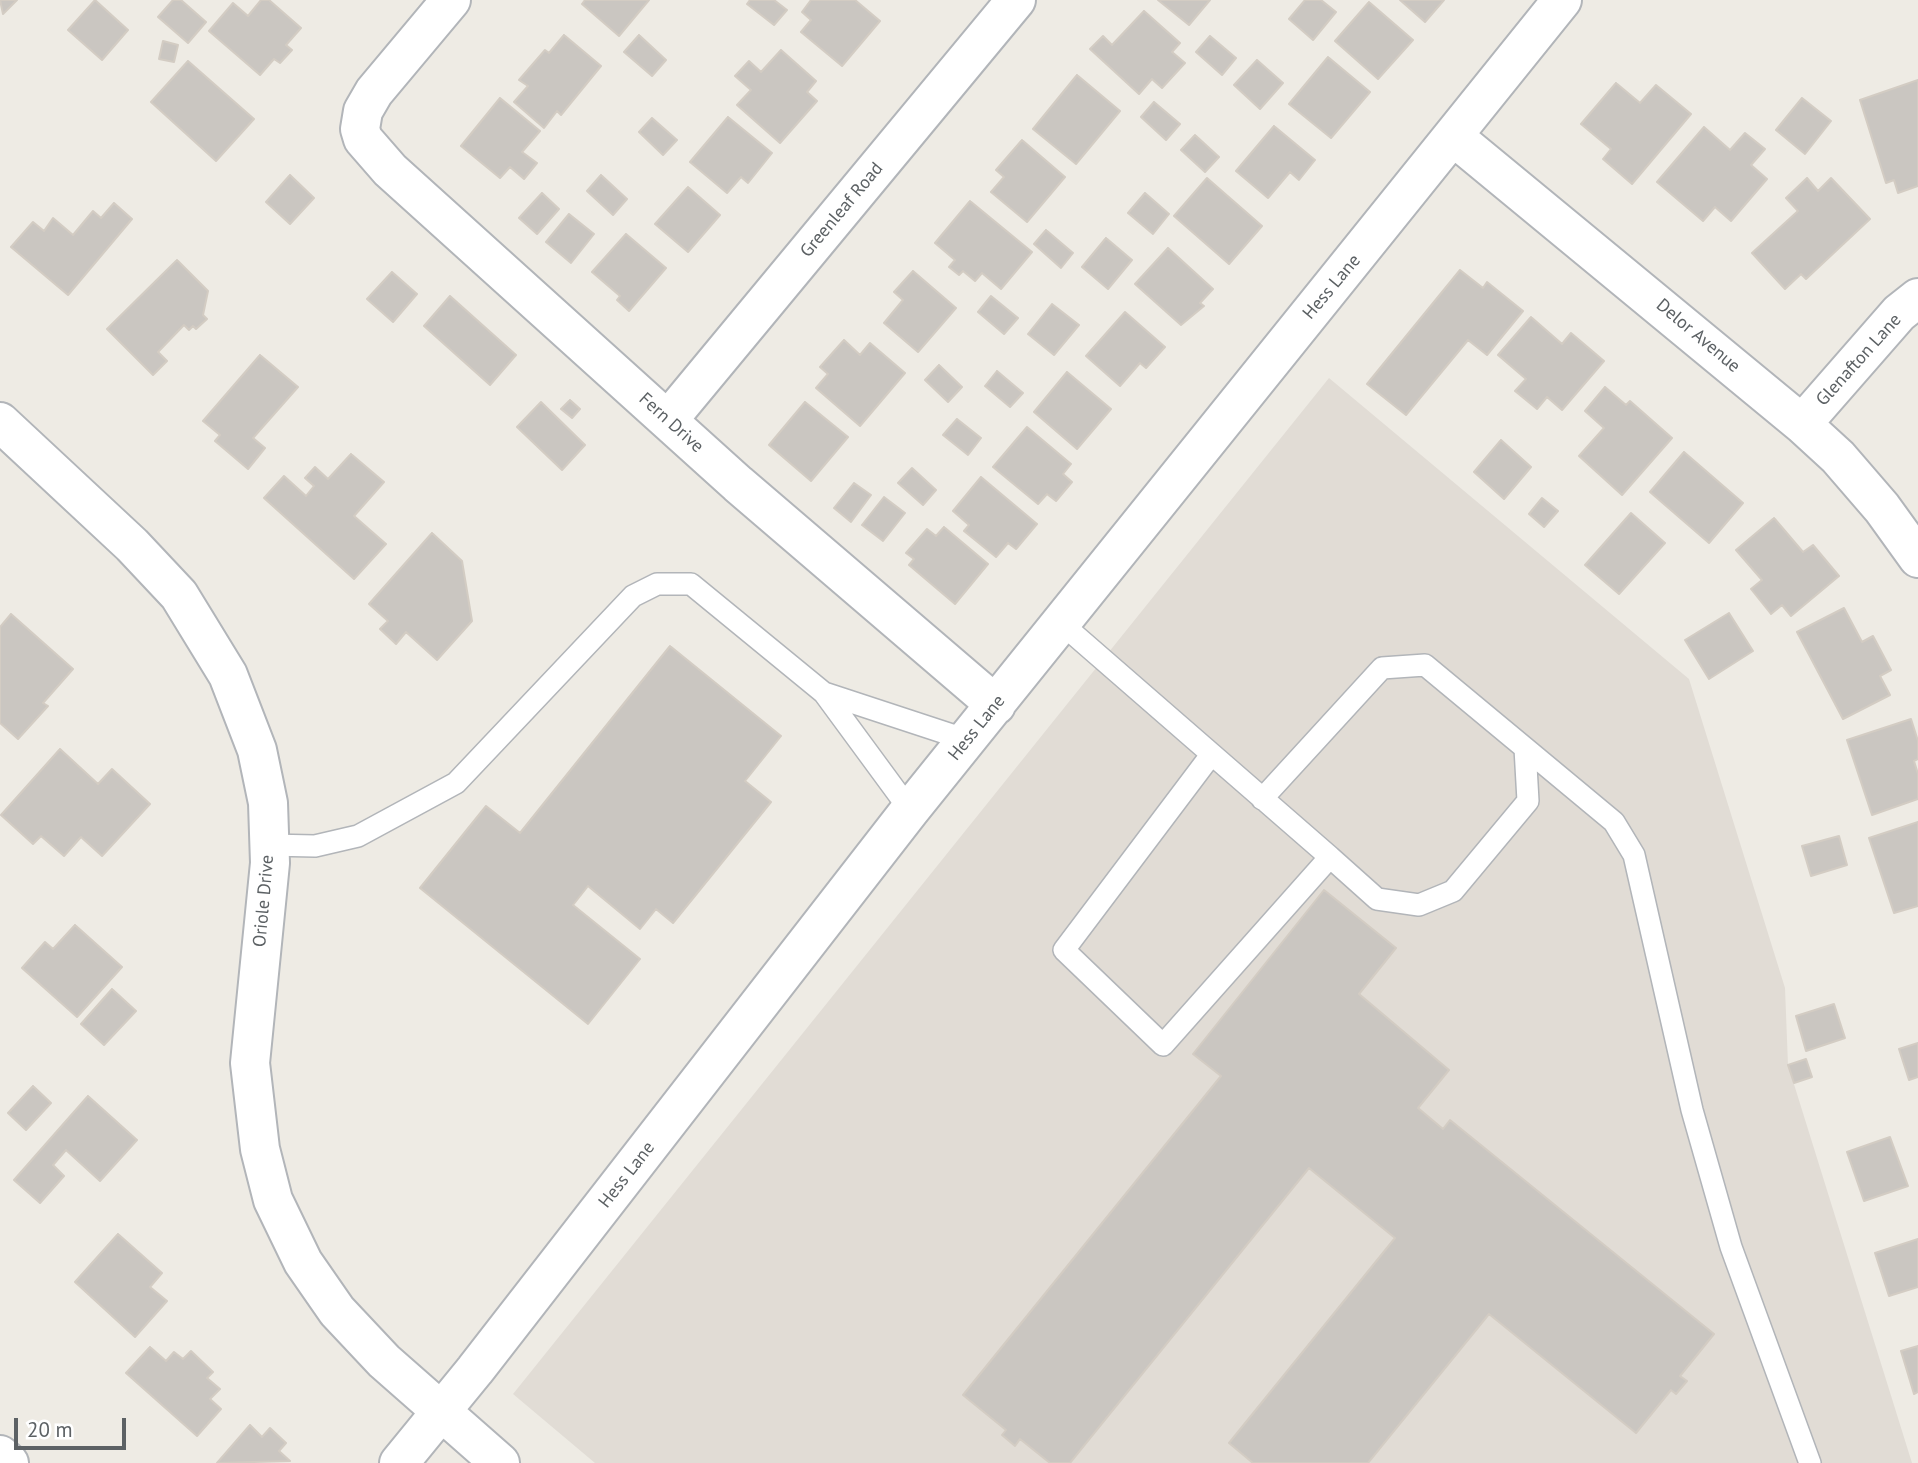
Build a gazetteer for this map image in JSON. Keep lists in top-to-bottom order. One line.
{"streets":{"street":["Greenleaf Road","Hess Lane","Delor Avenue","Glenafton Lane","Fern Drive","Oriole Drive"]},"crossings":[["Greenleaf Road","Fern Drive"],["Hess Lane","Delor Avenue"],["Hess Lane","Fern Drive"],["Hess Lane","Oriole Drive"],["Delor Avenue","Glenafton Lane"]],"scale_bar":"20 m"}
